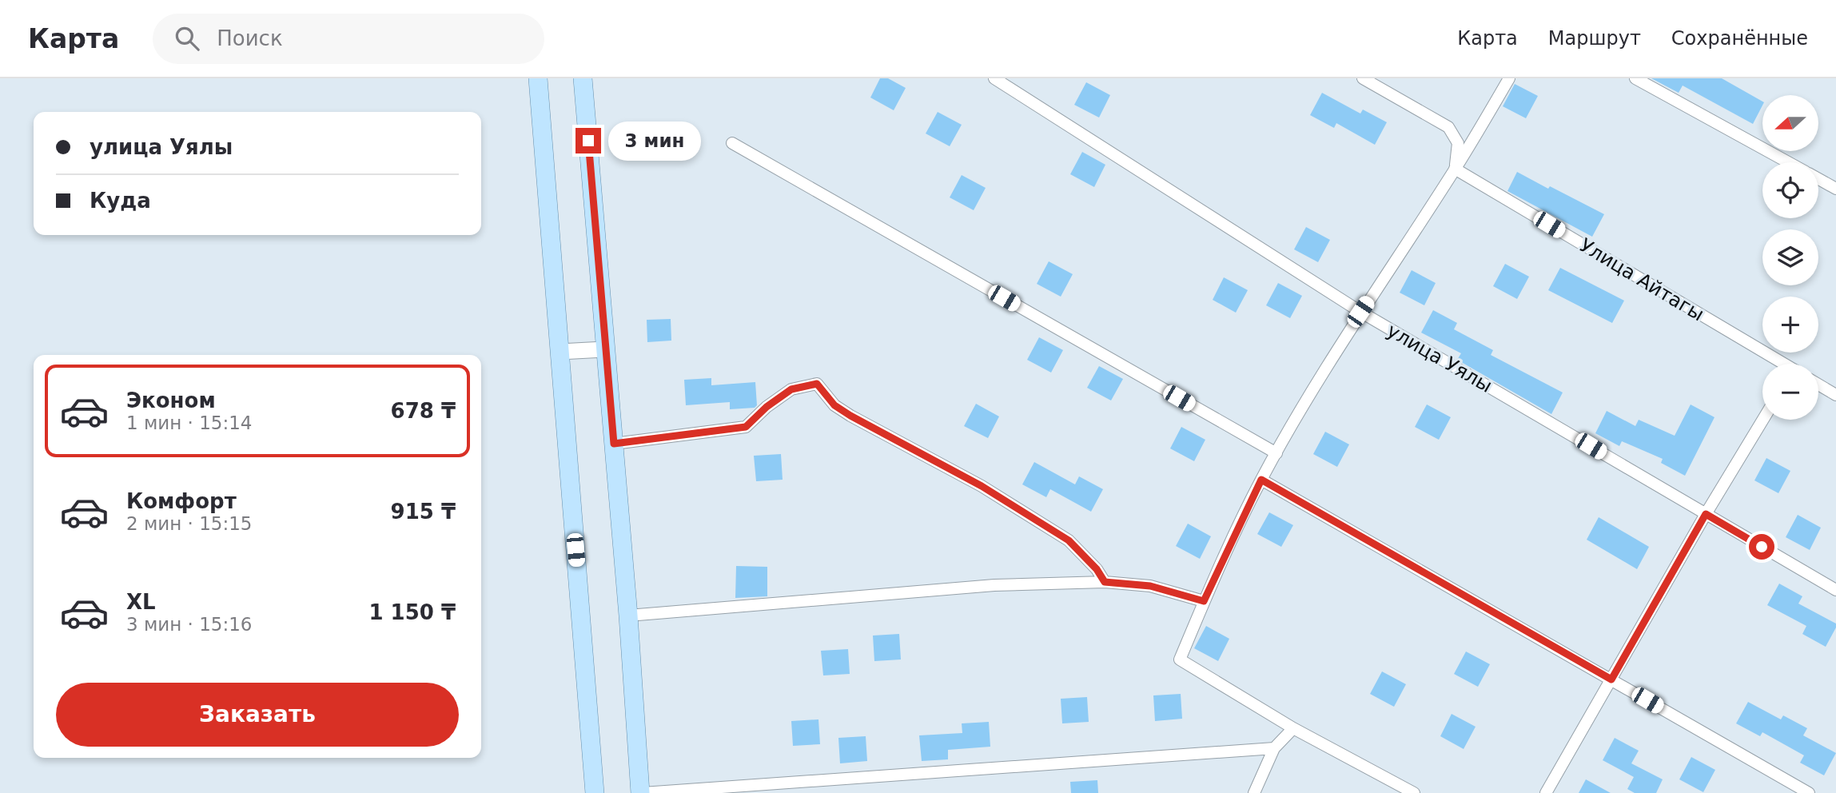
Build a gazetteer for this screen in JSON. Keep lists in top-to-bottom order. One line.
{"streets":{"street":["Улица Айтагы","улица Уялы"]},"north":"left","page":{"header":"Карта","search":"Поиск","nav":["Карта","Маршрут","Сохранённые"],"map_buttons":["+","−"],"banner":["улица Уялы","Куда"],"bubble":"3 мин","list":[{"name":"Эконом","note":"1 мин · 15:14","value":"678 ₸"},{"name":"Комфорт","note":"2 мин · 15:15","value":"915 ₸"},{"name":"XL","note":"3 мин · 15:16","value":"1 150 ₸"}],"buttons":"Заказать"}}
